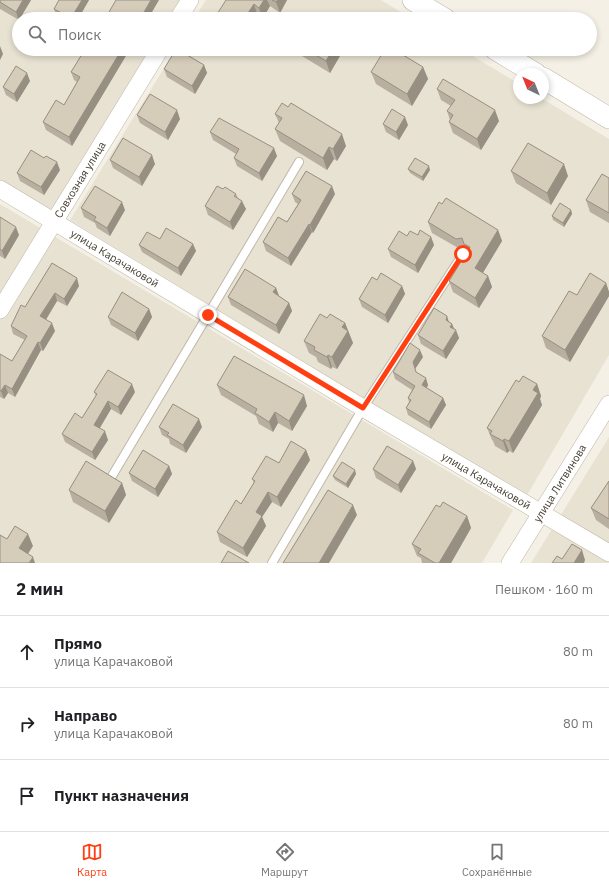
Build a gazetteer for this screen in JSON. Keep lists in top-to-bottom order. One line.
{"streets":{"street":["Совхозная улица","улица Карачаковой","улица Литвинова"]},"crossings":[["Совхозная улица","улица Карачаковой"],["улица Карачаковой","улица Литвинова"]],"north":"top left","page":{"search":"Поиск","heading":["2 мин","Пешком · 160 m"],"list":[["Прямо","улица Карачаковой","80 m"],["Направо","улица Карачаковой","80 m"],"Пункт назначения"],"nav":["Карта","Маршрут","Сохранённые"]}}
